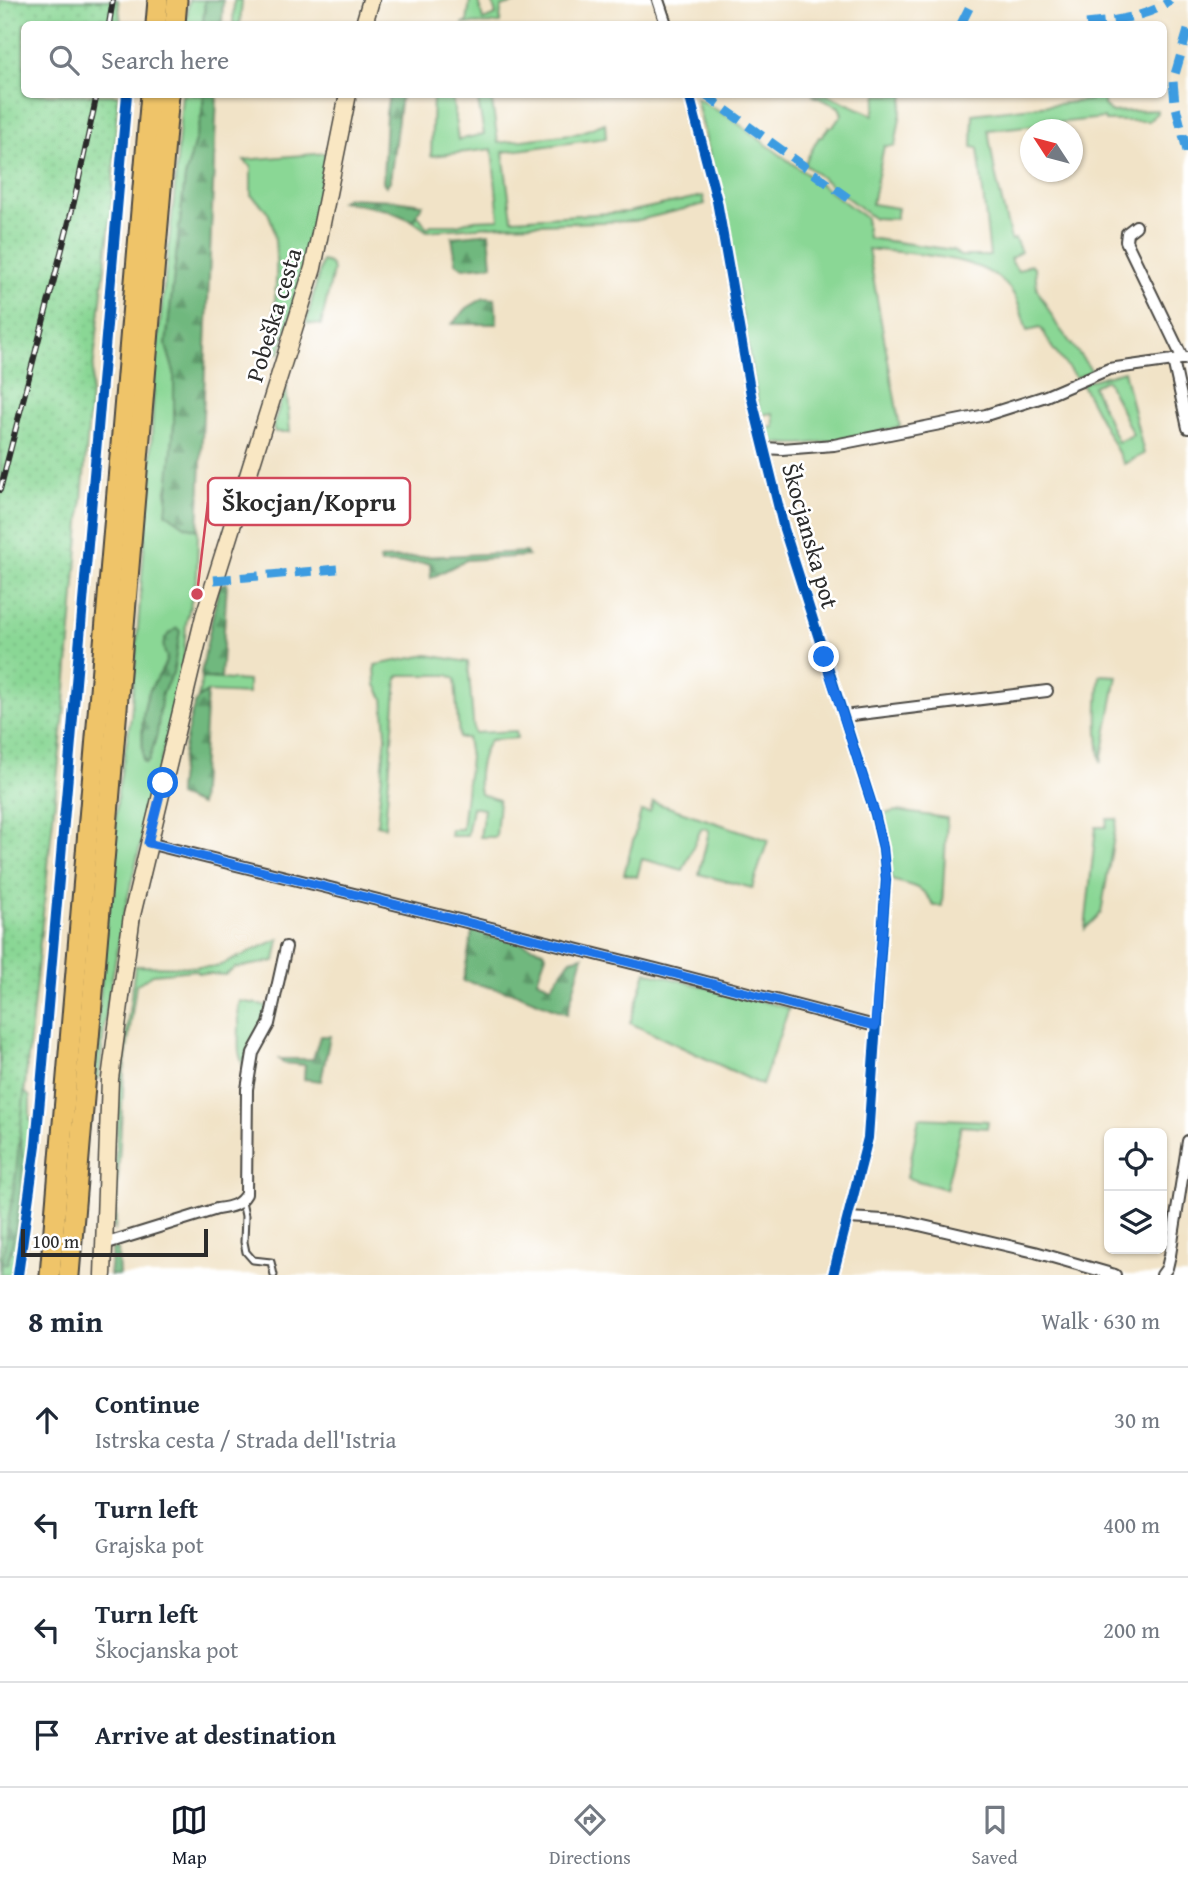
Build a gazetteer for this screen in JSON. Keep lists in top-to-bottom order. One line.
{"streets":{"street":["Pobeška cesta","Škocjanska pot"]},"places":["Škocjan/Kopru"],"scale_bar":"100 m","north":"top left","page":{"search":"Search here","scale":"100 m","heading":["8 min","Walk · 630 m"],"list":[["Continue","Istrska cesta / Strada dell'Istria","30 m"],["Turn left","Grajska pot","400 m"],["Turn left","Škocjanska pot","200 m"],"Arrive at destination"],"nav":["Map","Directions","Saved"]}}
